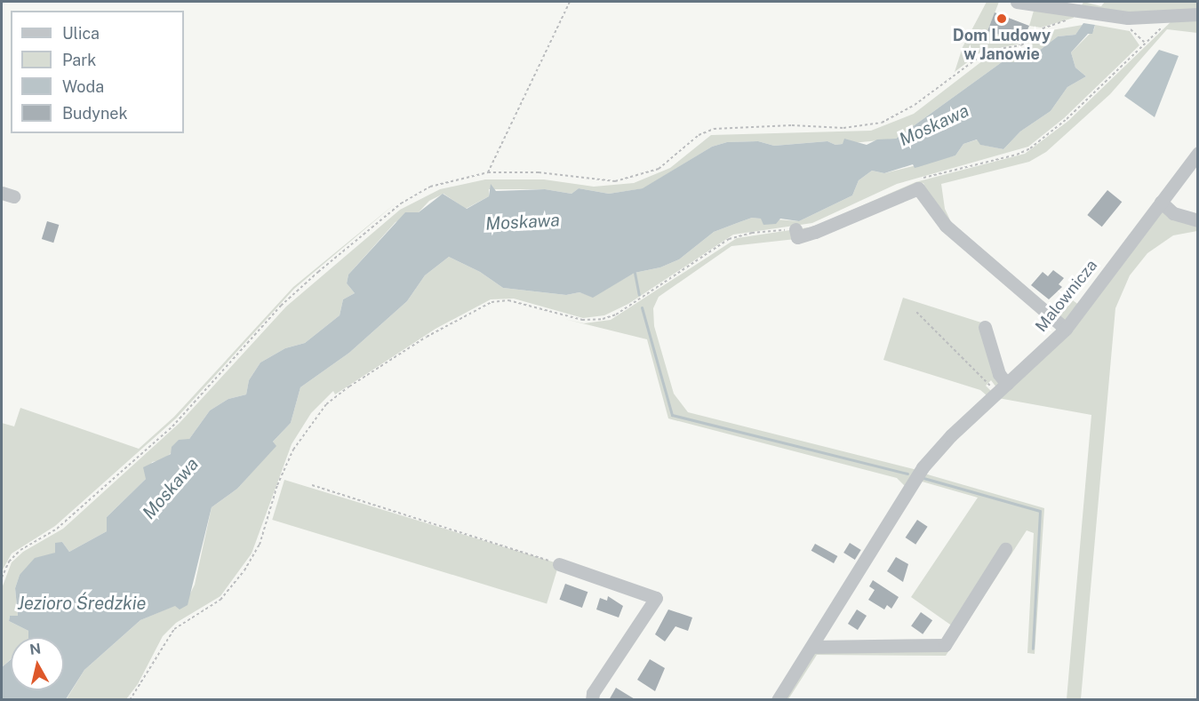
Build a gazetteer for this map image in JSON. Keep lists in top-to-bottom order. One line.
{"streets":{"street":["Malownicza"]},"water":["Moskawa","Jezioro Średzkie"],"places":["Dom Ludowy w Janowie"],"legend":["Ulica","Park","Woda","Budynek"],"north":"top"}
